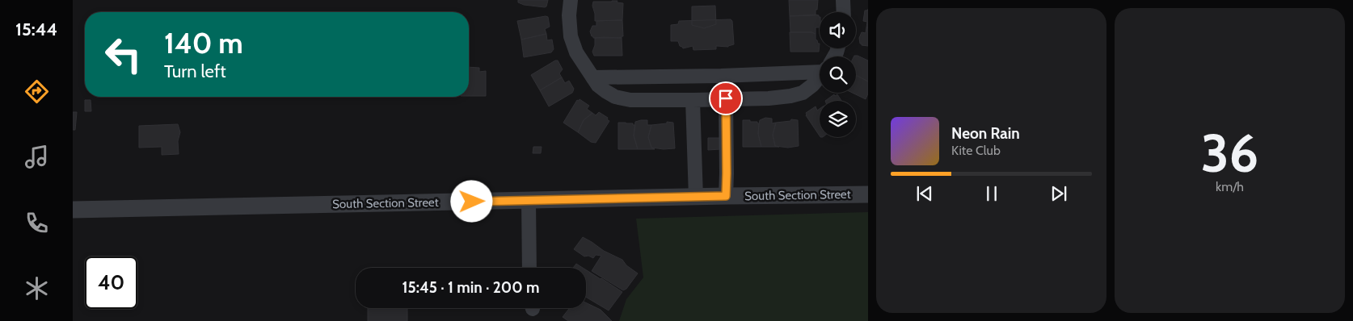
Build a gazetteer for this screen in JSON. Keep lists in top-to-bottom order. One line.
{"streets":{"street":["South Section Street"]},"page":{"tabs":"15:44","tile":["36","km/h"],"turn":["140 m","Turn left"],"song":["Neon Rain","Kite Club"],"limit":"40","trip":"15:45 · 1 min · 200 m"}}
